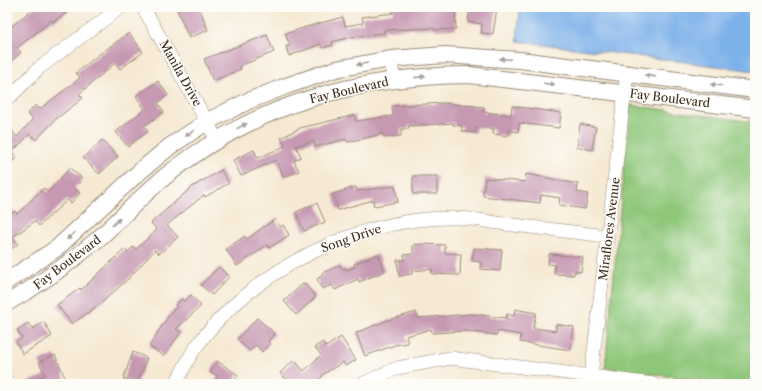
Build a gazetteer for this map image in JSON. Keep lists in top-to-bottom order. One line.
{"streets":{"main road":["Fay Boulevard"],"street":["Manila Drive","Miraflores Avenue","Song Drive"]},"crossings":[["Manila Drive","Fay Boulevard"],["Fay Boulevard","Miraflores Avenue"],["Miraflores Avenue","Song Drive"]]}
